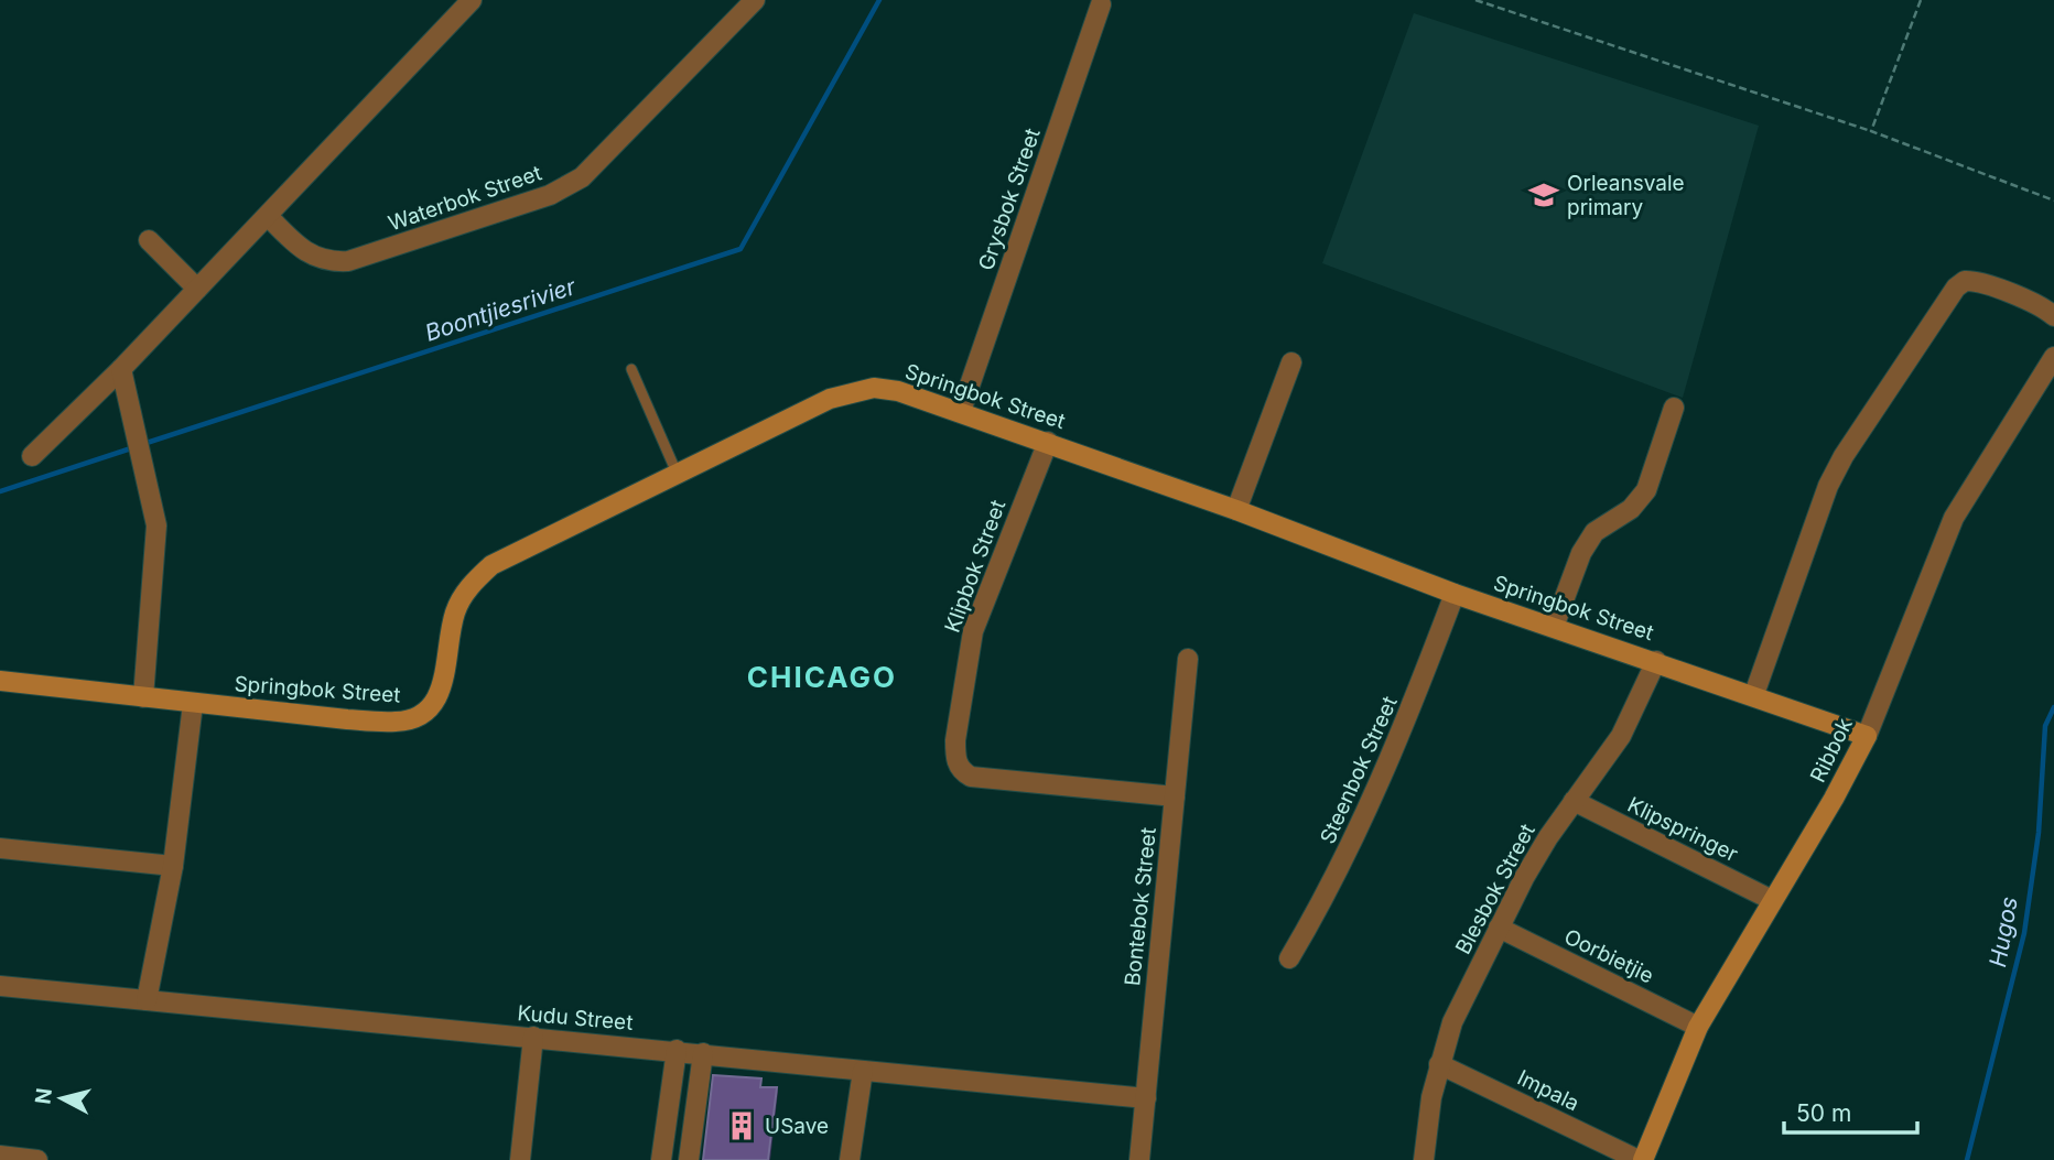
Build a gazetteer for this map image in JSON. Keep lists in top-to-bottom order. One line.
{"streets":{"street":["Waterbok Street","Grysbok Street","Springbok Street","Klipbok Street","Ribbok","Steenbok Street","Klipspringer","Blesbok Street","Bontebok Street","Oorbietjie","Kudu Street","Impala"]},"crossings":[["Grysbok Street","Springbok Street"],["Springbok Street","Klipbok Street"],["Springbok Street","Ribbok"],["Springbok Street","Steenbok Street"],["Springbok Street","Blesbok Street"],["Klipbok Street","Bontebok Street"],["Ribbok","Klipspringer"],["Ribbok","Oorbietjie"],["Ribbok","Impala"],["Klipspringer","Blesbok Street"],["Blesbok Street","Oorbietjie"],["Blesbok Street","Impala"],["Bontebok Street","Kudu Street"]],"districts":["CHICAGO"],"water":["Boontjiesrivier","Hugos"],"places":{"school or university":["Orleansvale primary"],"building":["USave"]},"scale_bar":"50 m","north":"left"}
